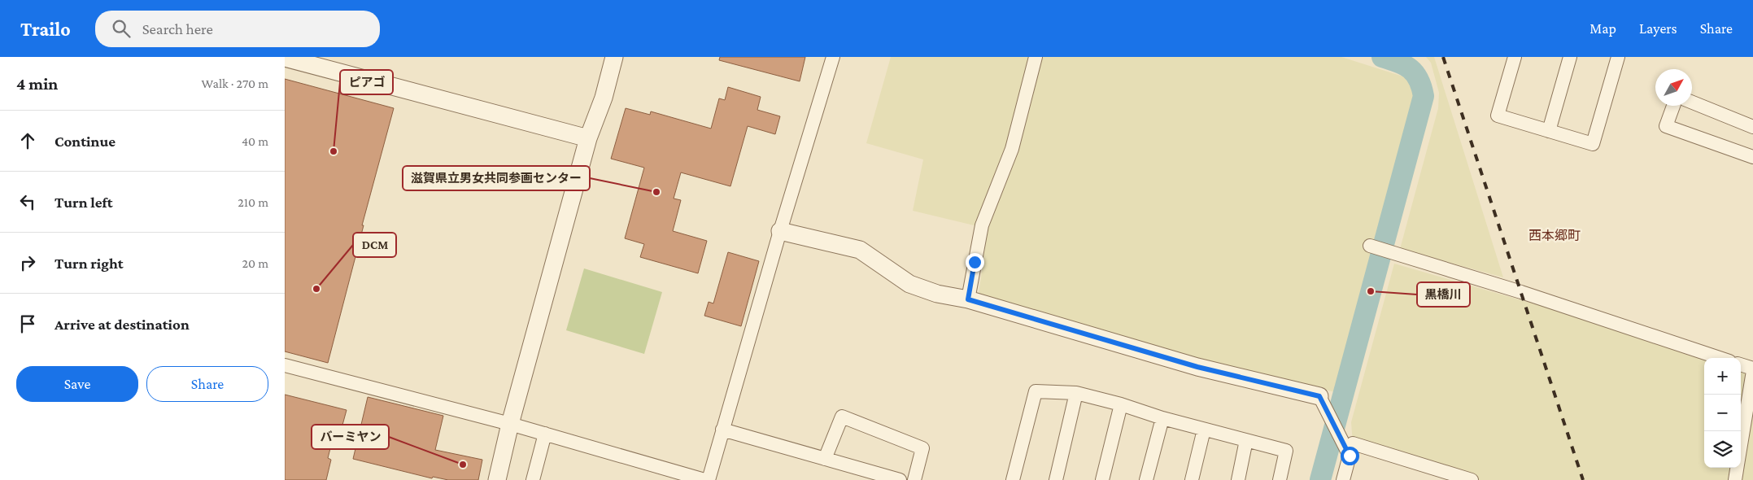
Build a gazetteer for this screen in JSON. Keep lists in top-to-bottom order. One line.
{"districts":["西本郷町"],"places":["ピアゴ","滋賀県立男女共同参画センター","DCM","黒橋川","バーミヤン"],"north":"top right","page":{"header":"Trailo","search":"Search here","nav":["Map","Layers","Share"],"heading":["4 min","Walk · 270 m"],"list":[["Continue","40 m"],["Turn left","210 m"],["Turn right","20 m"],"Arrive at destination"],"buttons":["Save","Share"],"map_buttons":["+","−"]}}
